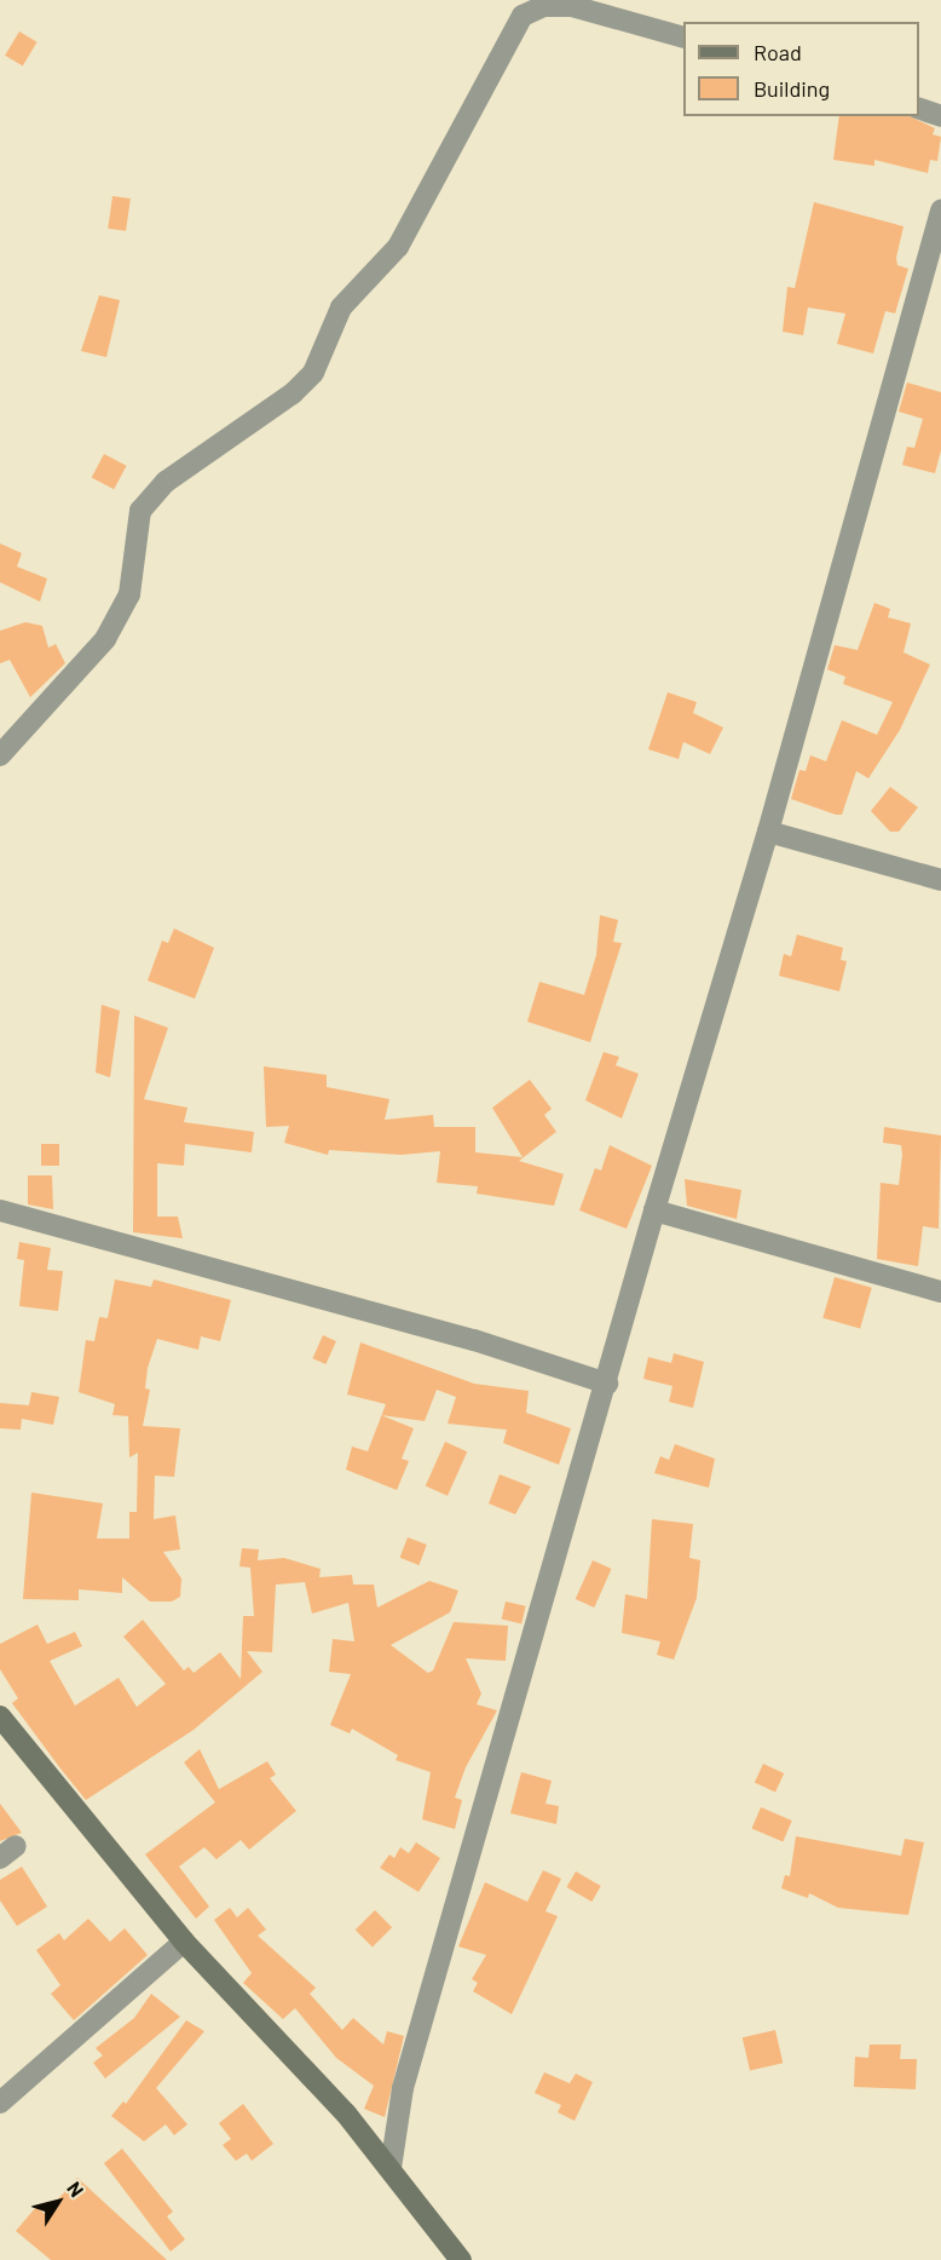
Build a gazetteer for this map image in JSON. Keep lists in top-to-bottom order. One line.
{"legend":["Road","Building"],"north":"top right"}
